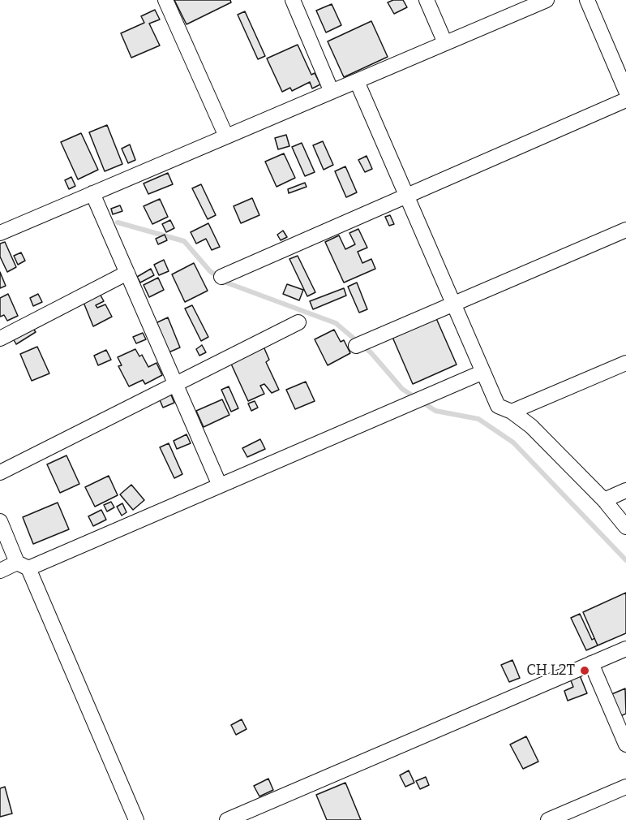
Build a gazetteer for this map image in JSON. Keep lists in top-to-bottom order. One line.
{"places":["CH L2T"]}
